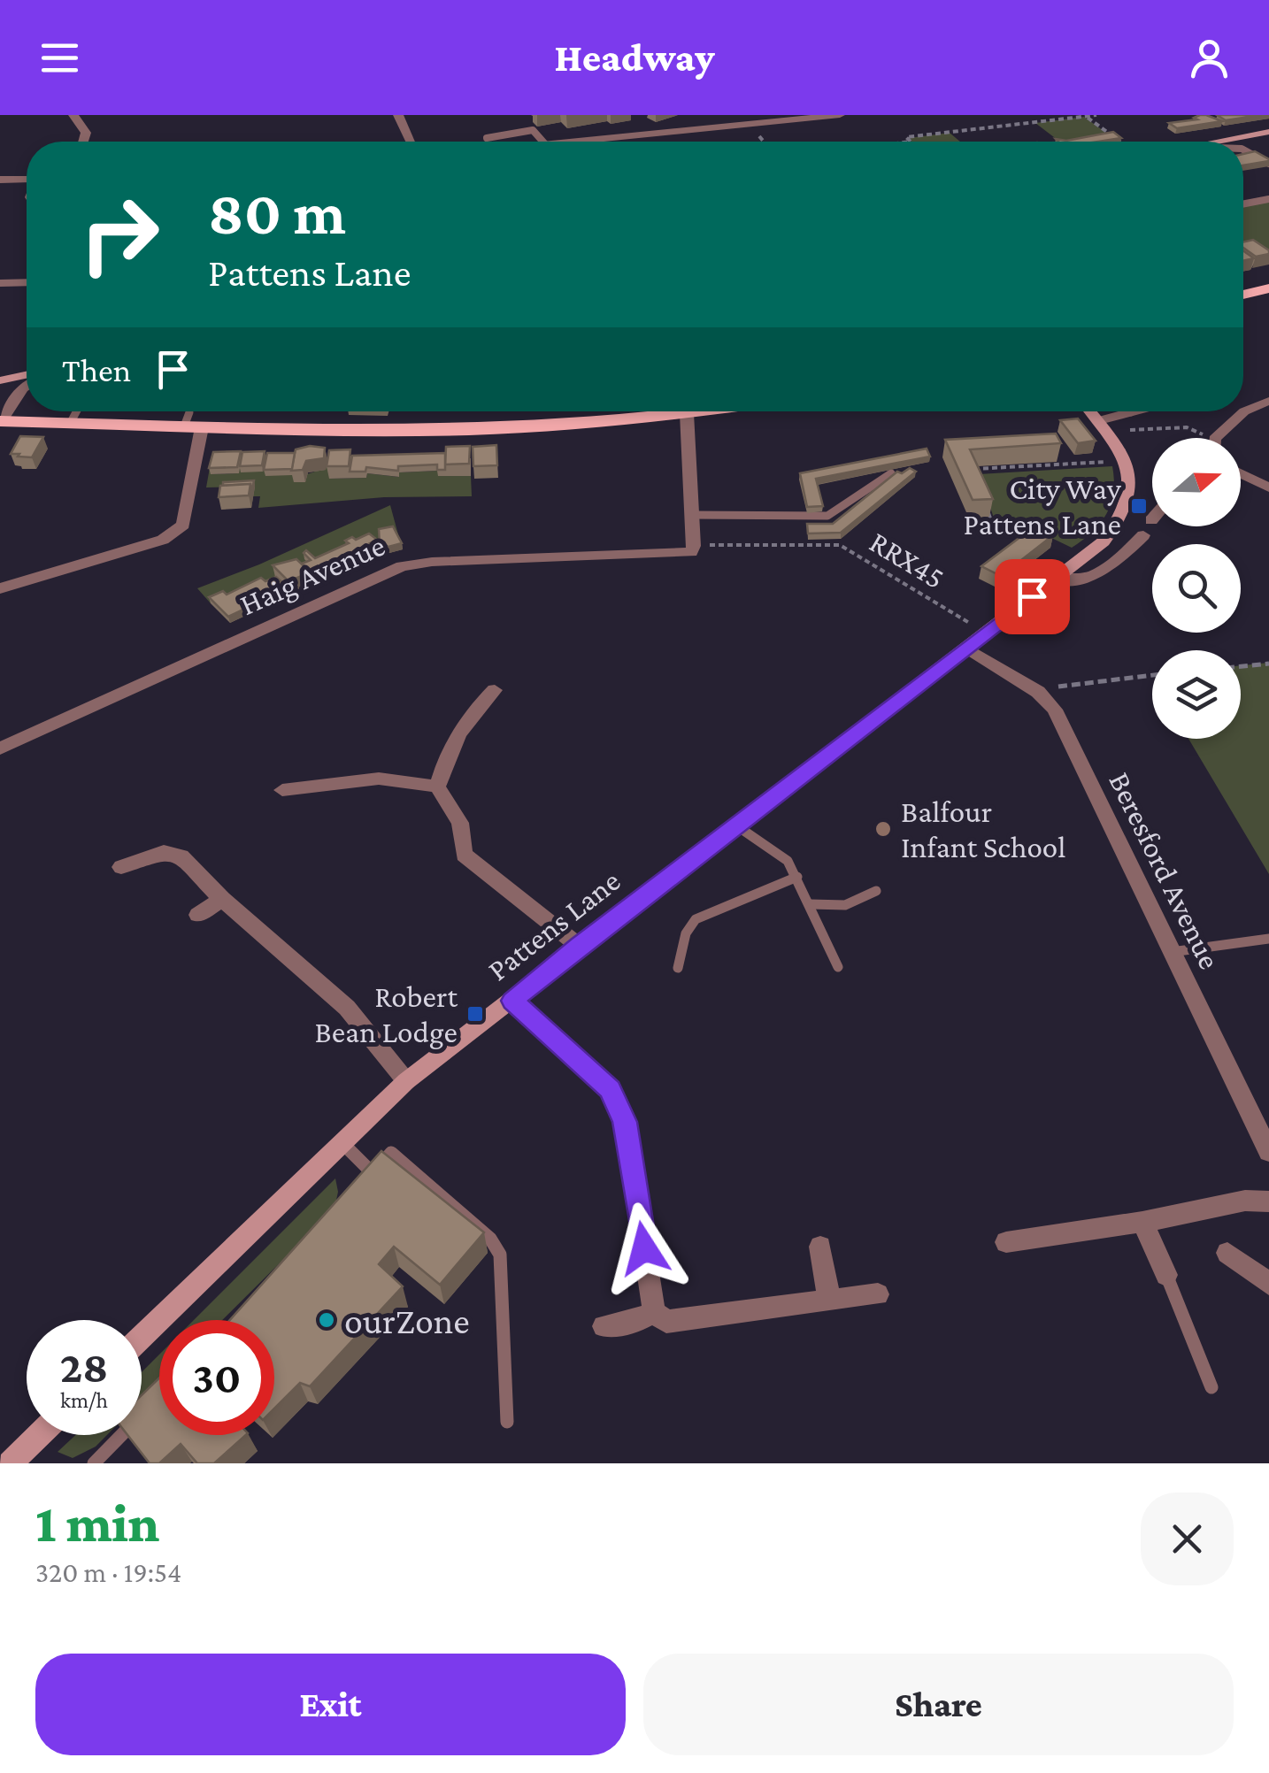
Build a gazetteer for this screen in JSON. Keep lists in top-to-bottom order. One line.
{"streets":{"street":["Haig Avenue","Beresford Avenue","Pattens Lane"],"path":["RRX45"]},"crossings":[["RRX45","Haig Avenue"],["RRX45","Pattens Lane"],["Beresford Avenue","Pattens Lane"]],"places":{"transit":["City Way Pattens Lane","Robert Bean Lodge"],"other":["Balfour Infant School","ourZone"]},"north":"right","page":{"header":"Headway","turn":["80 m","Pattens Lane"],"then":"Then","speed":"28 km/h","limit":"30","heading":["1 min","320 m · 19:54"],"buttons":["Exit","Share"]}}
